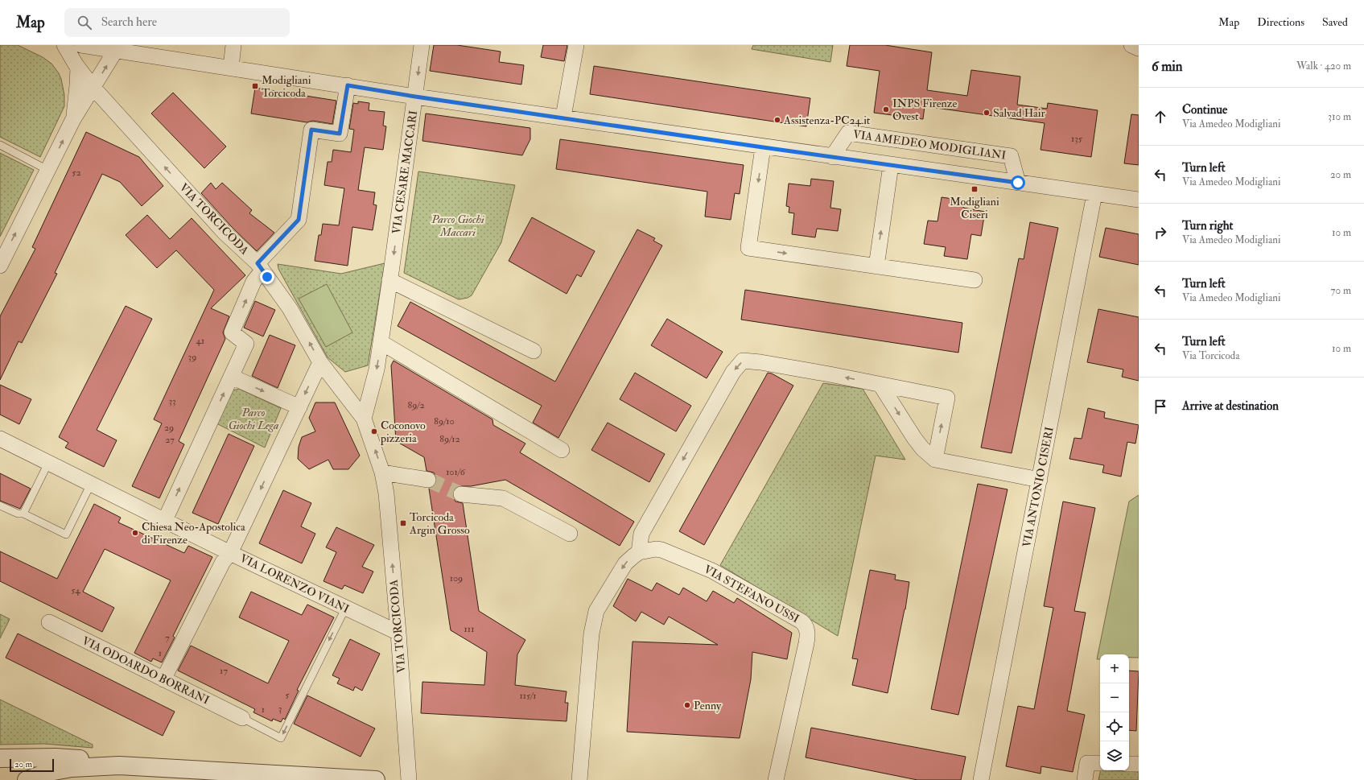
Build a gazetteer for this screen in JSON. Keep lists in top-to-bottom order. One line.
{"streets":{"street":["VIA AMEDEO MODIGLIANI","VIA CESARE MACCARI","VIA TORCICODA","VIA ANTONIO CISERI","VIA LORENZO VIANI","VIA STEFANO USSI","VIA ODOARDO BORRANI"]},"crossings":[["VIA CESARE MACCARI","VIA TORCICODA"],["VIA TORCICODA","VIA LORENZO VIANI"]],"one_way":["VIA CESARE MACCARI","VIA TORCICODA"],"parks":["Parco Giochi Maccari","Parco Giochi Lega"],"places":{"transit":["Modigliani Torcicoda","Modigliani Ciseri","Torcicoda Argin Grosso"],"other":["INPS Firenze Ovest","Salvad Hair","Assistenza-PC24.it","Coconovo pizzeria","Chiesa Neo-Apostolica di Firenze","Penny"]},"house_numbers":["135","52","41","39","33","89/2","89/10","29","89/12","27","101/6","109","54","111","7","1","17","5","115/1","3","1"],"scale_bar":"20 m","page":{"header":"Map","search":"Search here","nav":["Map","Directions","Saved"],"heading":["6 min","Walk · 420 m"],"list":[["Continue","Via Amedeo Modigliani","310 m"],["Turn left","Via Amedeo Modigliani","20 m"],["Turn right","Via Amedeo Modigliani","10 m"],["Turn left","Via Amedeo Modigliani","70 m"],["Turn left","Via Torcicoda","10 m"],"Arrive at destination"],"map_buttons":["+","−"],"scale":"20 m"}}
